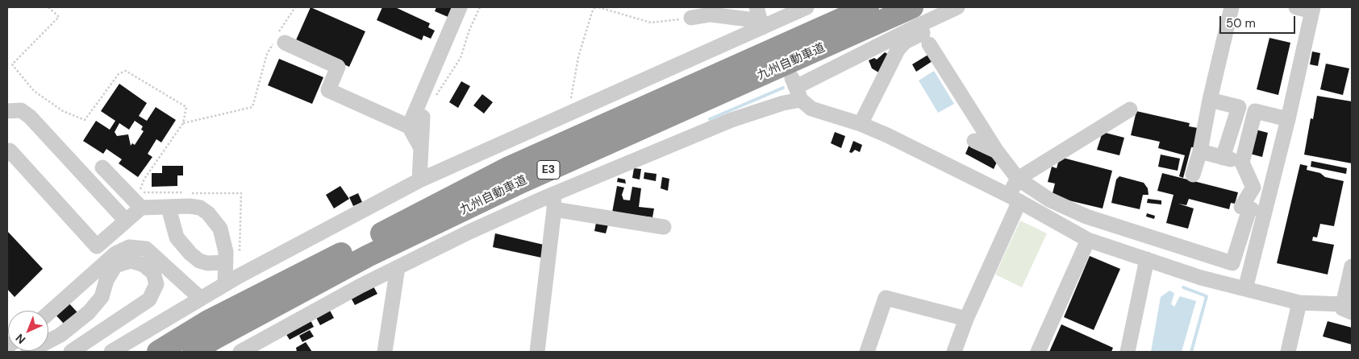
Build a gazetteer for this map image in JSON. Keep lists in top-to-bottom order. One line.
{"streets":{"highway":["九州自動車道","E3"]},"scale_bar":"50 m","north":"bottom left"}
